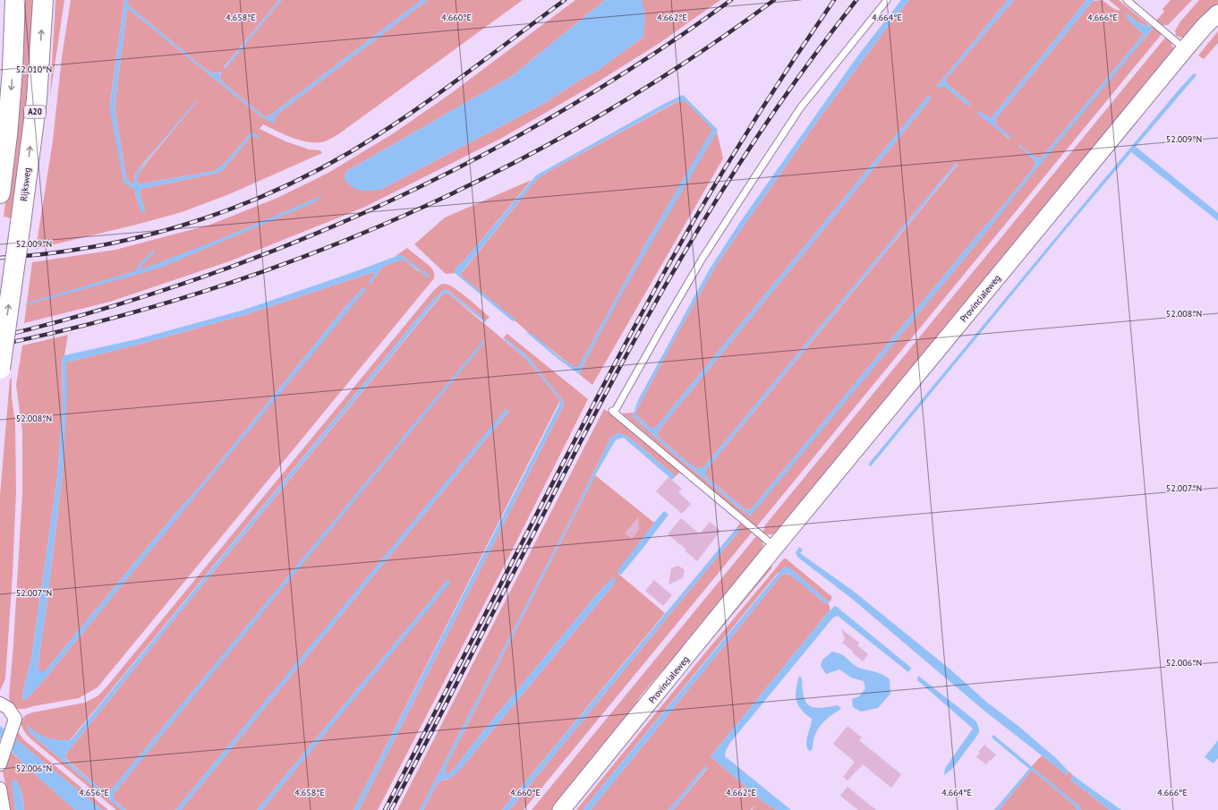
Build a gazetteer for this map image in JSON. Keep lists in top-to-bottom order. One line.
{"streets":{"highway":["A20","Rijksweg"],"main road":["Provincialeweg"]},"coordinates":["4.658°E","4.660°E","4.662°E","4.664°E","4.666°E","52.010°N","52.009°N","52.008°N","52.007°N","52.006°N","4.656°E"]}
